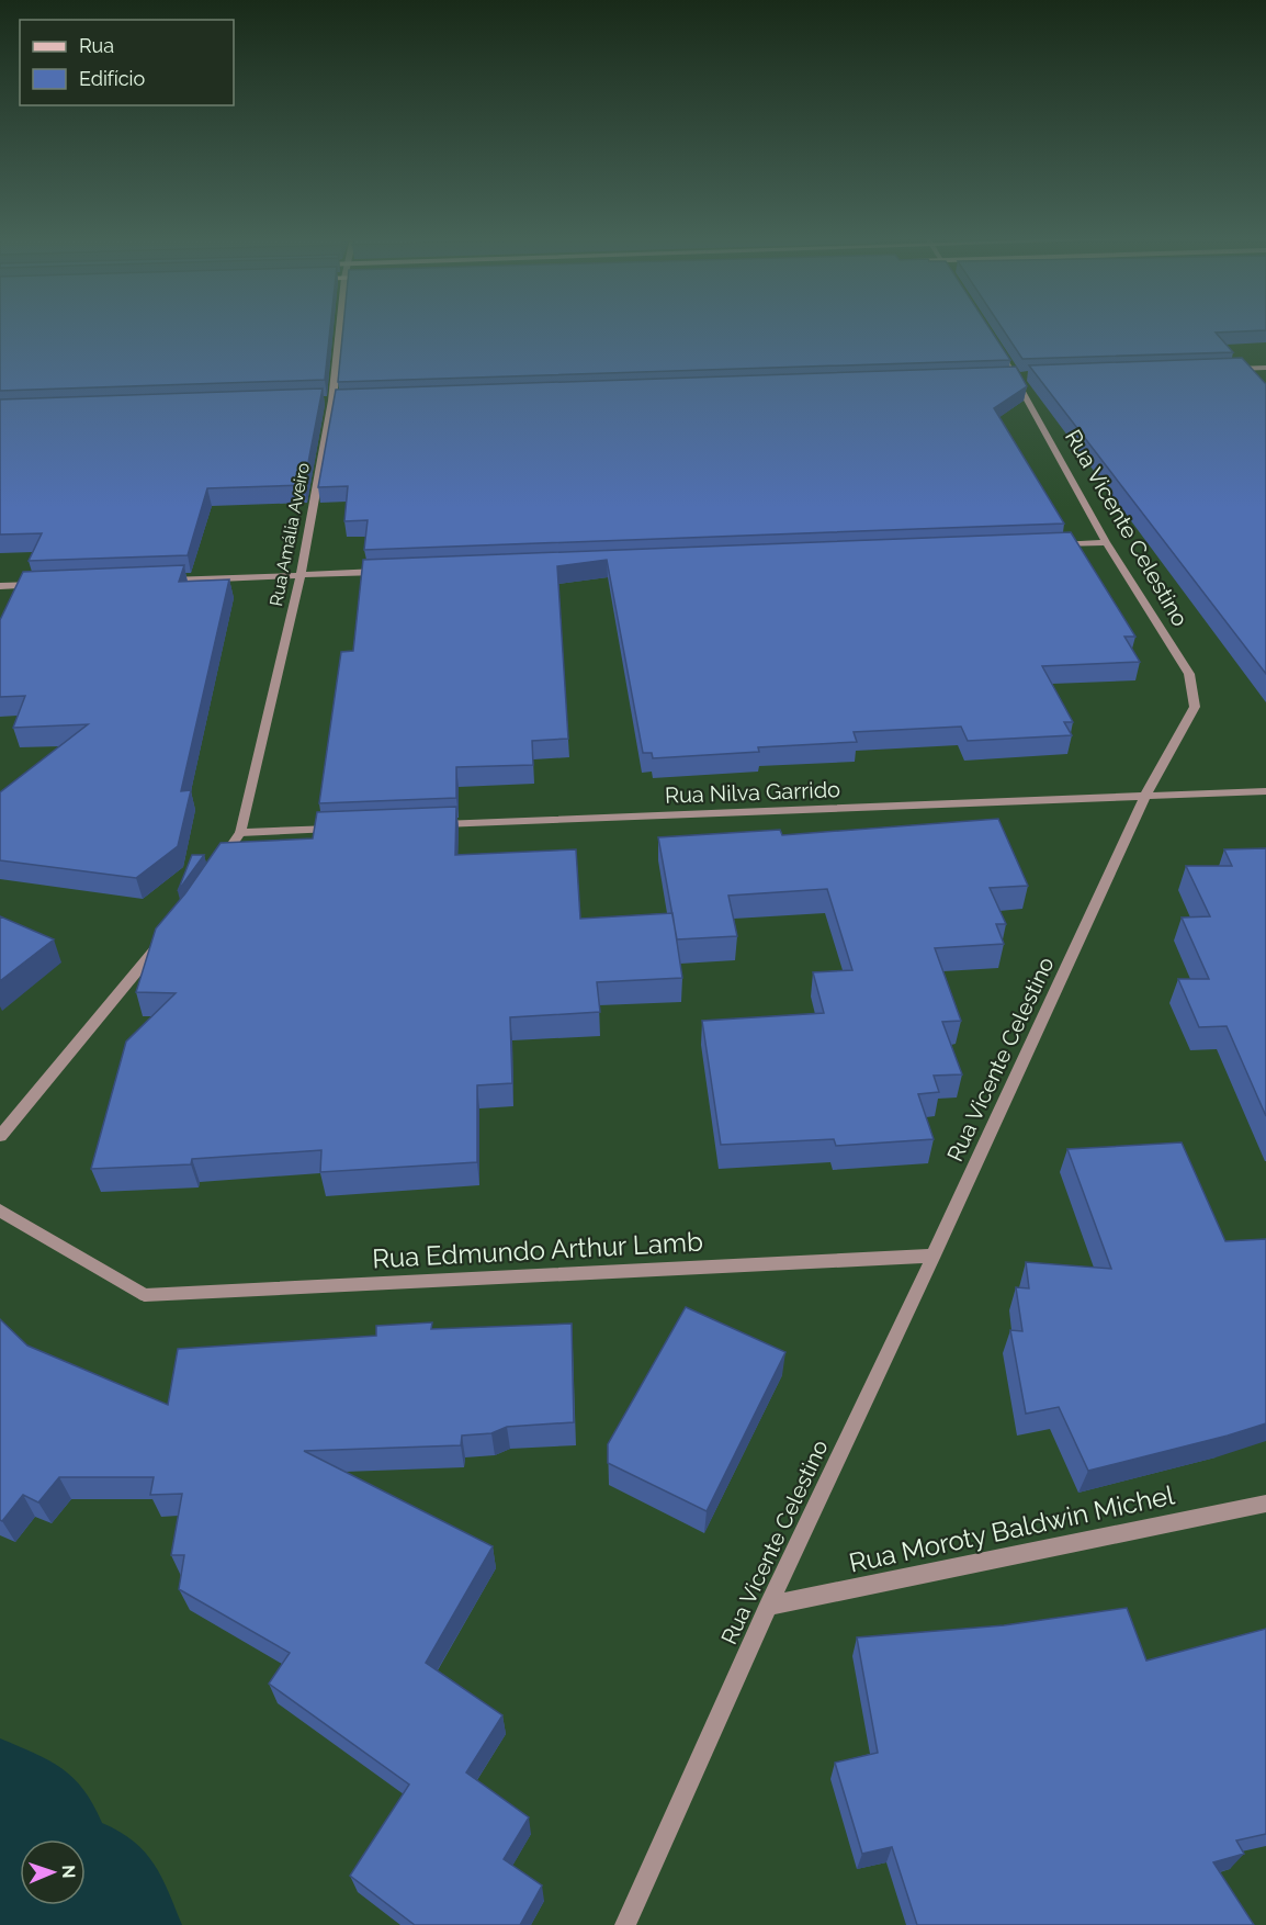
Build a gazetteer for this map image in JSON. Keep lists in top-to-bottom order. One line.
{"streets":{"street":["Rua Vicente Celestino","Rua Amália Aveiro","Rua Nilva Garrido","Rua Edmundo Arthur Lamb","Rua Moroty Baldwin Michel"]},"crossings":[["Rua Vicente Celestino","Rua Nilva Garrido"],["Rua Vicente Celestino","Rua Edmundo Arthur Lamb"],["Rua Vicente Celestino","Rua Moroty Baldwin Michel"]],"legend":["Rua","Edifício"],"north":"right"}
